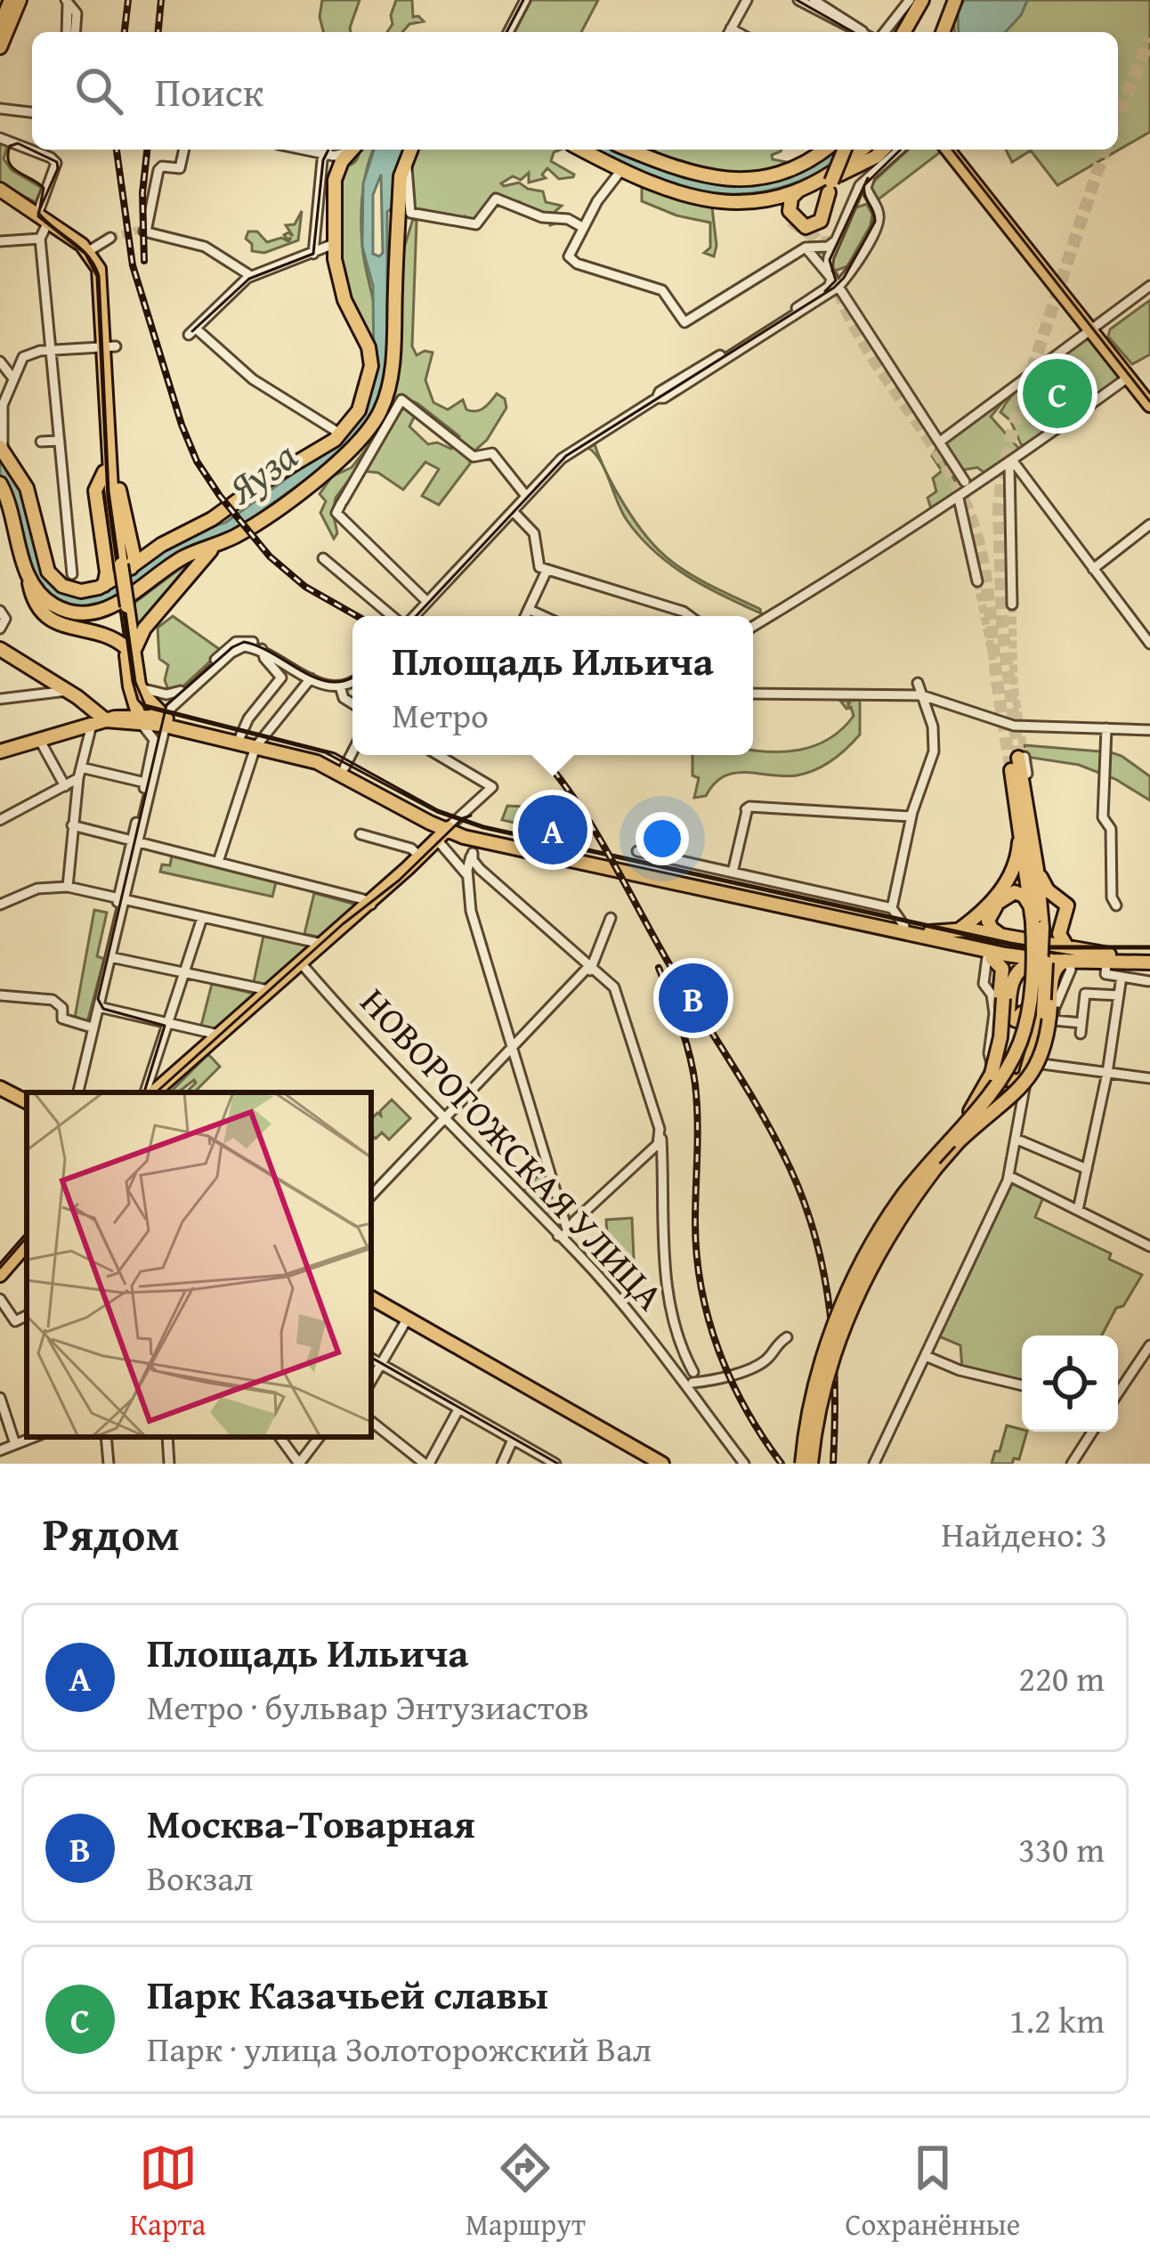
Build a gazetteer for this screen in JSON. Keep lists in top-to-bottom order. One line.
{"streets":{"street":["НОВОРОГОЖСКАЯ УЛИЦА"]},"water":["Яуза"],"page":{"search":"Поиск","pins":["C","A","B"],"popup":["Площадь Ильича","Метро"],"heading":["Рядом","Найдено: 3"],"list":[{"mark":"A","name":"Площадь Ильича","note":"Метро · бульвар Энтузиастов","value":"220 m"},{"mark":"B","name":"Москва-Товарная","note":"Вокзал","value":"330 m"},{"mark":"C","name":"Парк Казачьей славы","note":"Парк · улица Золоторожский Вал","value":"1.2 km"}],"nav":["Карта","Маршрут","Сохранённые"]}}
